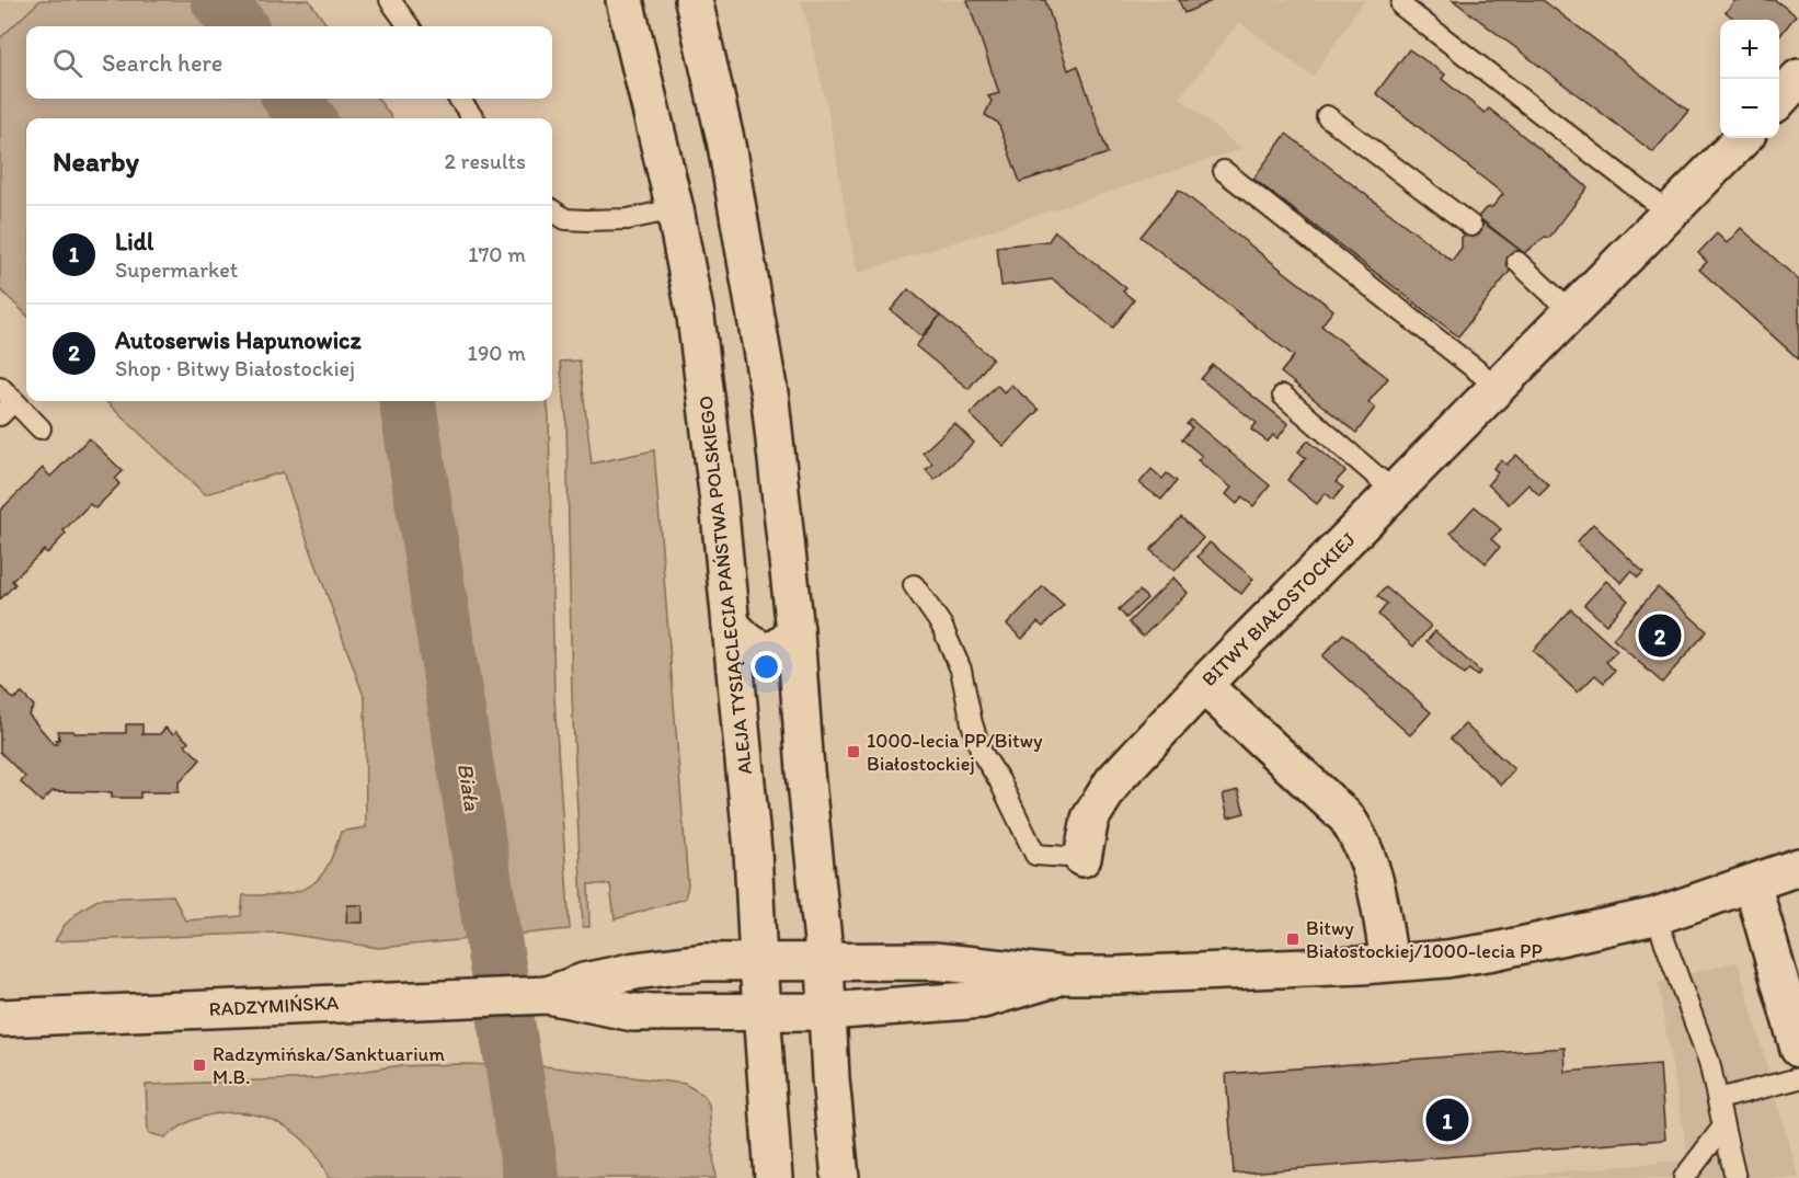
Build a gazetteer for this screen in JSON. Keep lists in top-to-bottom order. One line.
{"streets":{"street":["ALEJA TYSIĄCLECIA PAŃSTWA POLSKIEGO","BITWY BIAŁOSTOCKIEJ","RADZYMIŃSKA"]},"crossings":[["ALEJA TYSIĄCLECIA PAŃSTWA POLSKIEGO","RADZYMIŃSKA"]],"water":["Biała"],"places":{"transit":["1000-lecia PP/Bitwy Białostockiej","Bitwy Białostockiej/1000-lecia PP","Radzymińska/Sanktuarium M.B."]},"page":{"map_buttons":["+","−"],"search":"Search here","heading":["Nearby","2 results"],"list":[{"mark":"1","name":"Lidl","note":"Supermarket","value":"170 m"},{"mark":"2","name":"Autoserwis Hapunowicz","note":"Shop · Bitwy Białostockiej","value":"190 m"}],"pins":["2","1"]}}
